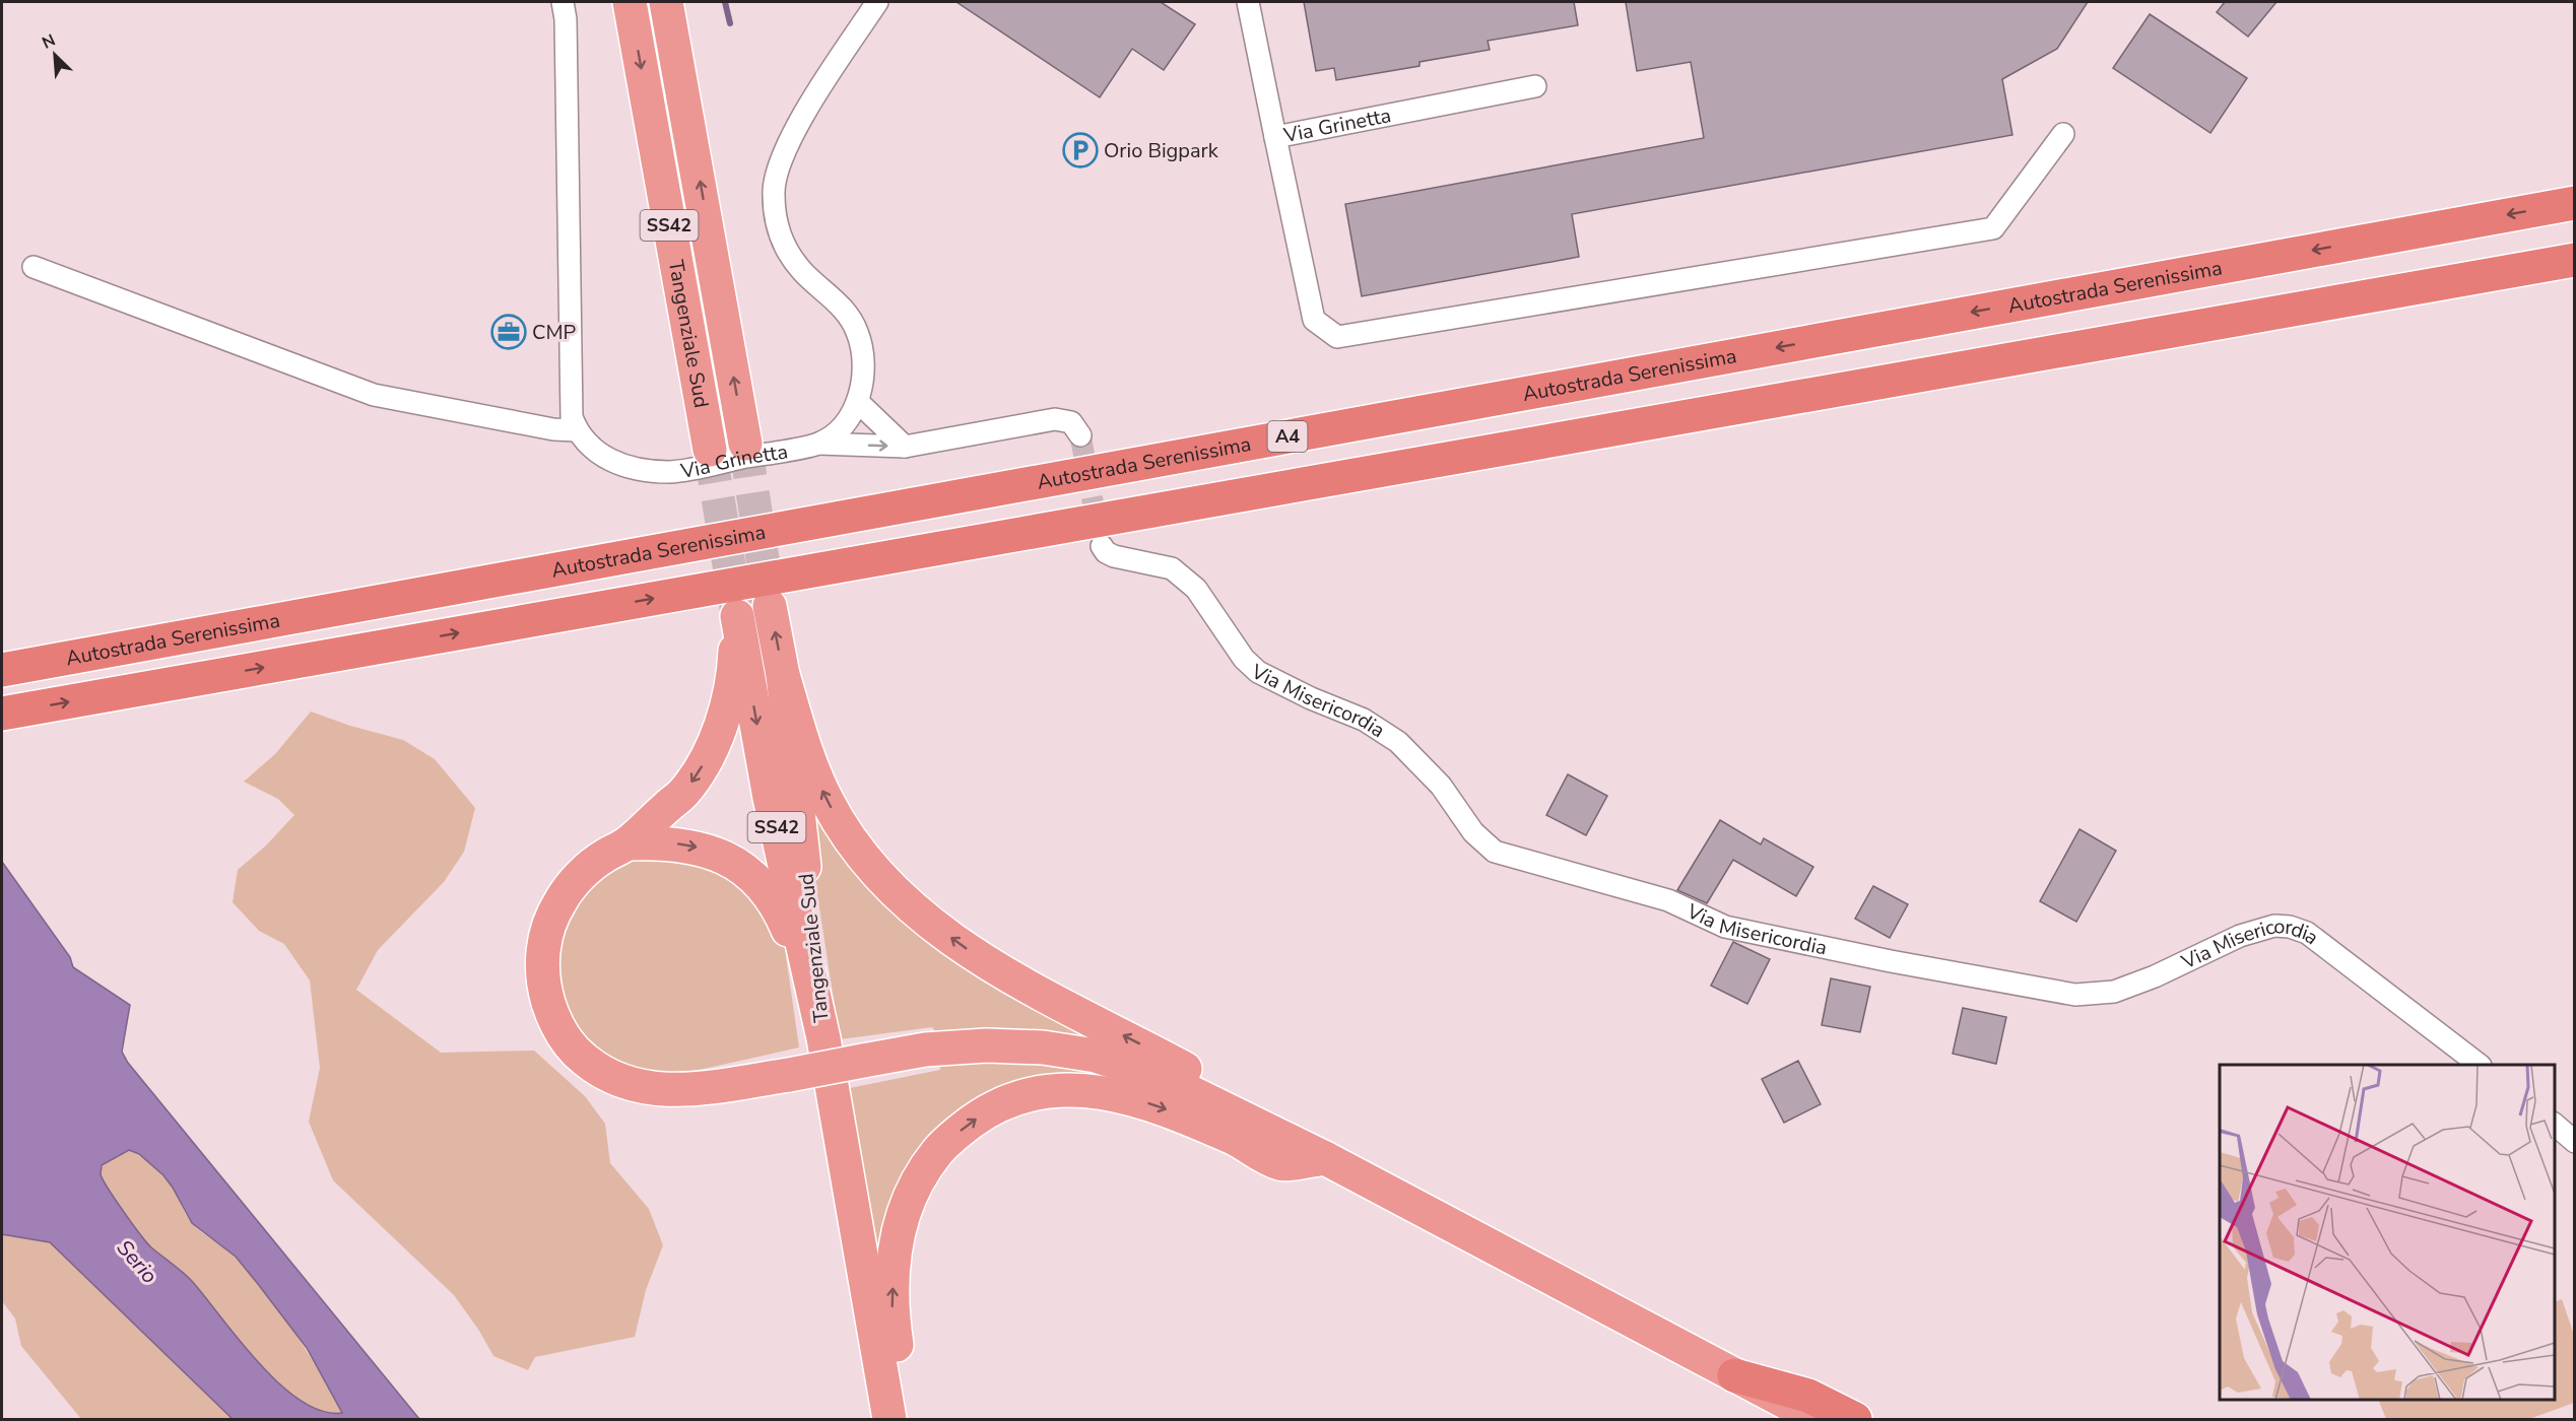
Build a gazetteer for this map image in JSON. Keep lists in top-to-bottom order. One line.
{"streets":{"highway":["SS42","Autostrada Serenissima","Tangenziale Sud","A4"],"street":["Via Grinetta","Via Misericordia"]},"water":["Serio"],"places":{"parking":["Orio Bigpark"],"office":["CMP"]},"north":"top left"}
